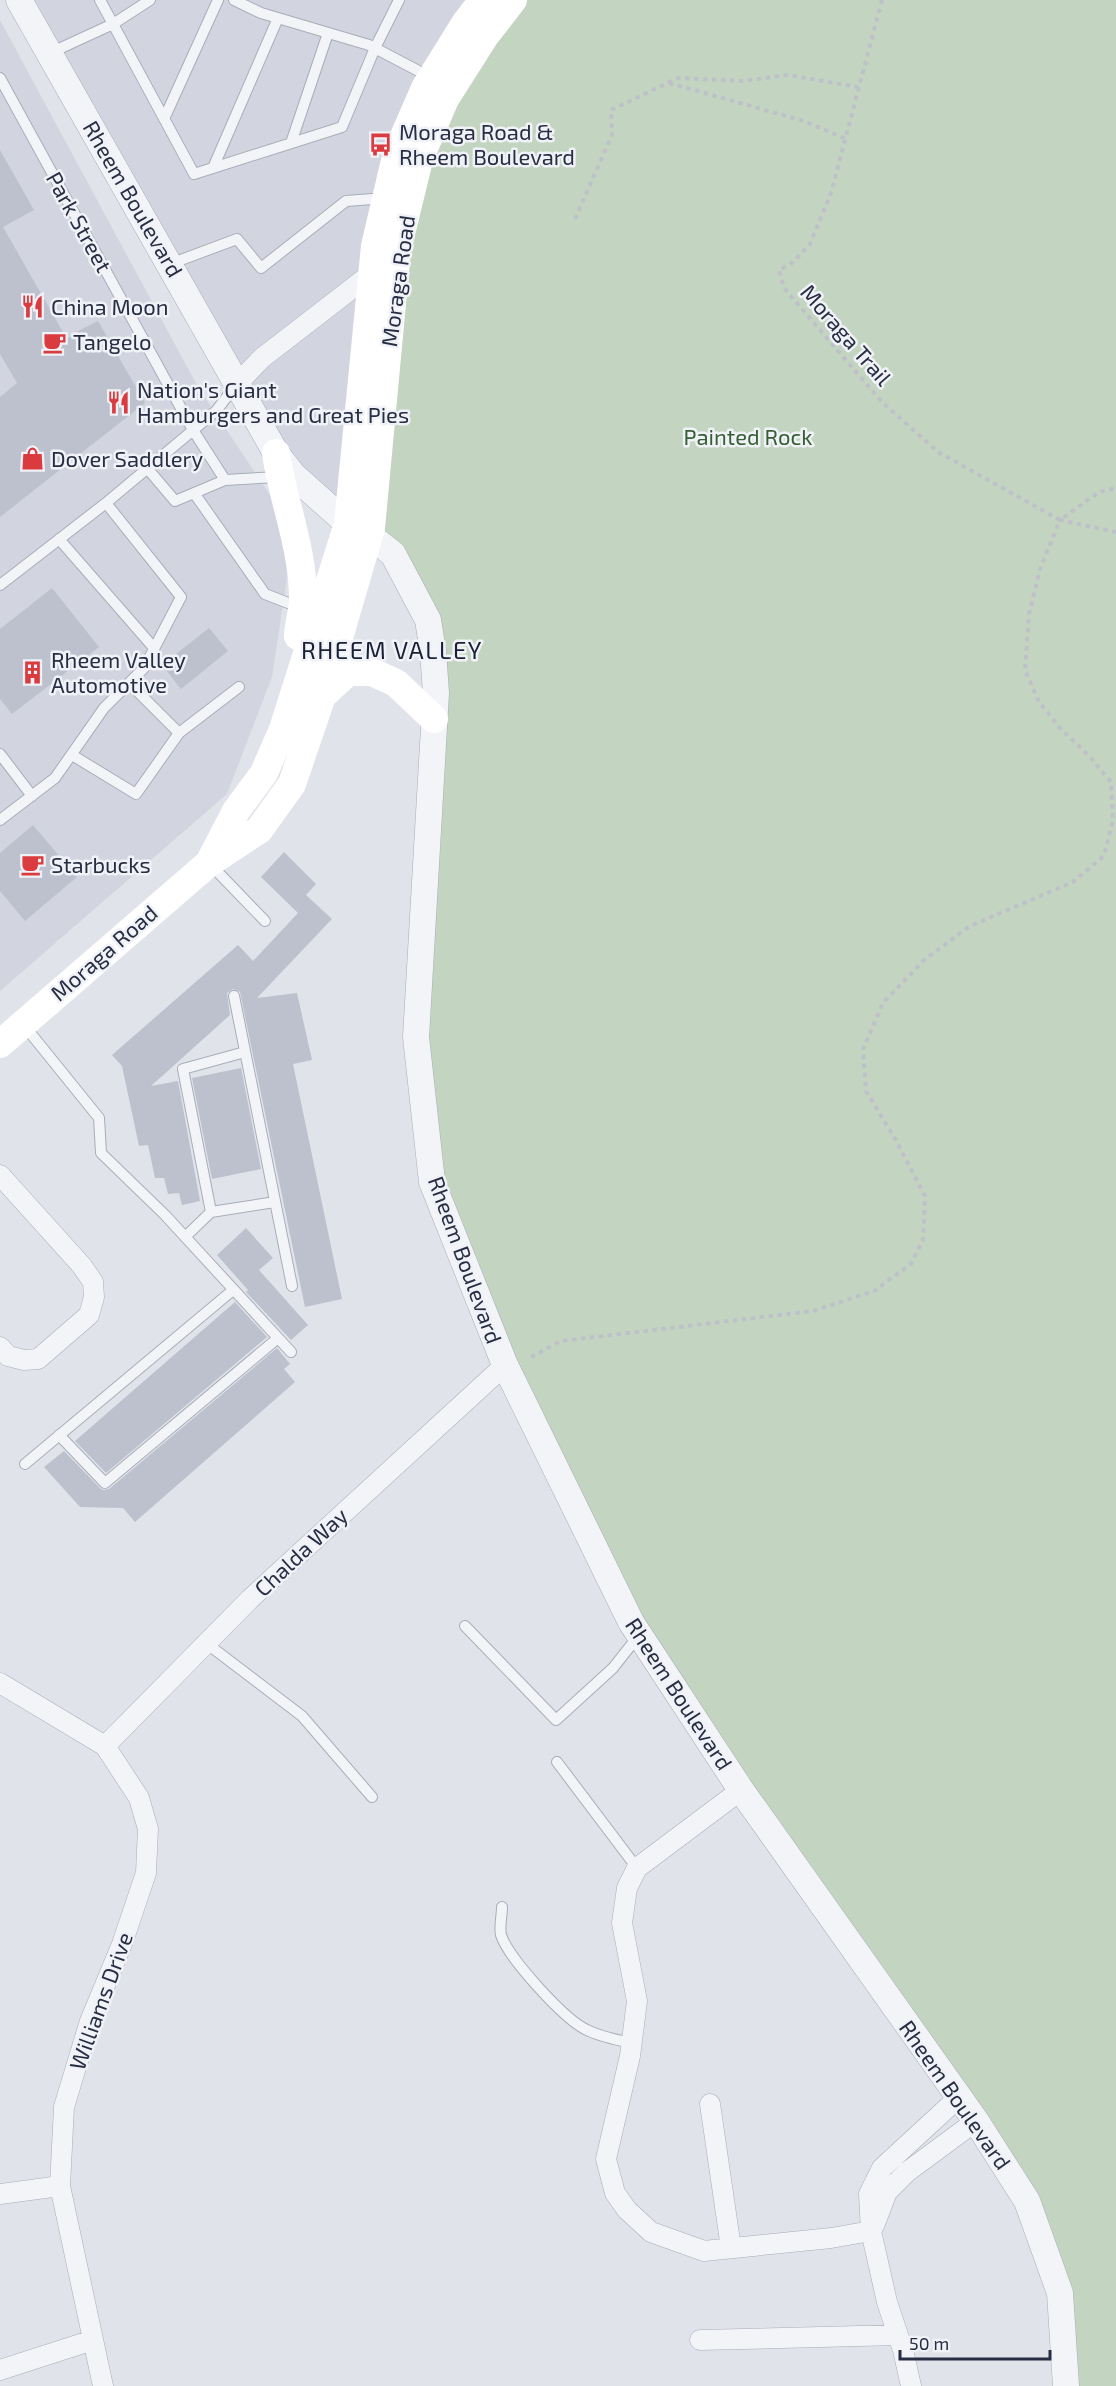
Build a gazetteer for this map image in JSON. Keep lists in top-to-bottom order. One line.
{"streets":{"main road":["Moraga Road"],"street":["Rheem Boulevard","Chalda Way","Williams Drive"],"lane":["Park Street"],"path":["Moraga Trail"]},"crossings":[["Rheem Boulevard","Moraga Road"],["Rheem Boulevard","Chalda Way"],["Chalda Way","Williams Drive"]],"districts":["RHEEM VALLEY"],"parks":["Painted Rock"],"places":{"bus stop":["Moraga Road & Rheem Boulevard"],"restaurant":["China Moon","Nation's Giant Hamburgers and Great Pies"],"cafe":["Tangelo","Starbucks"],"shop":["Dover Saddlery"],"building":["Rheem Valley Automotive"]},"scale_bar":"50 m"}
